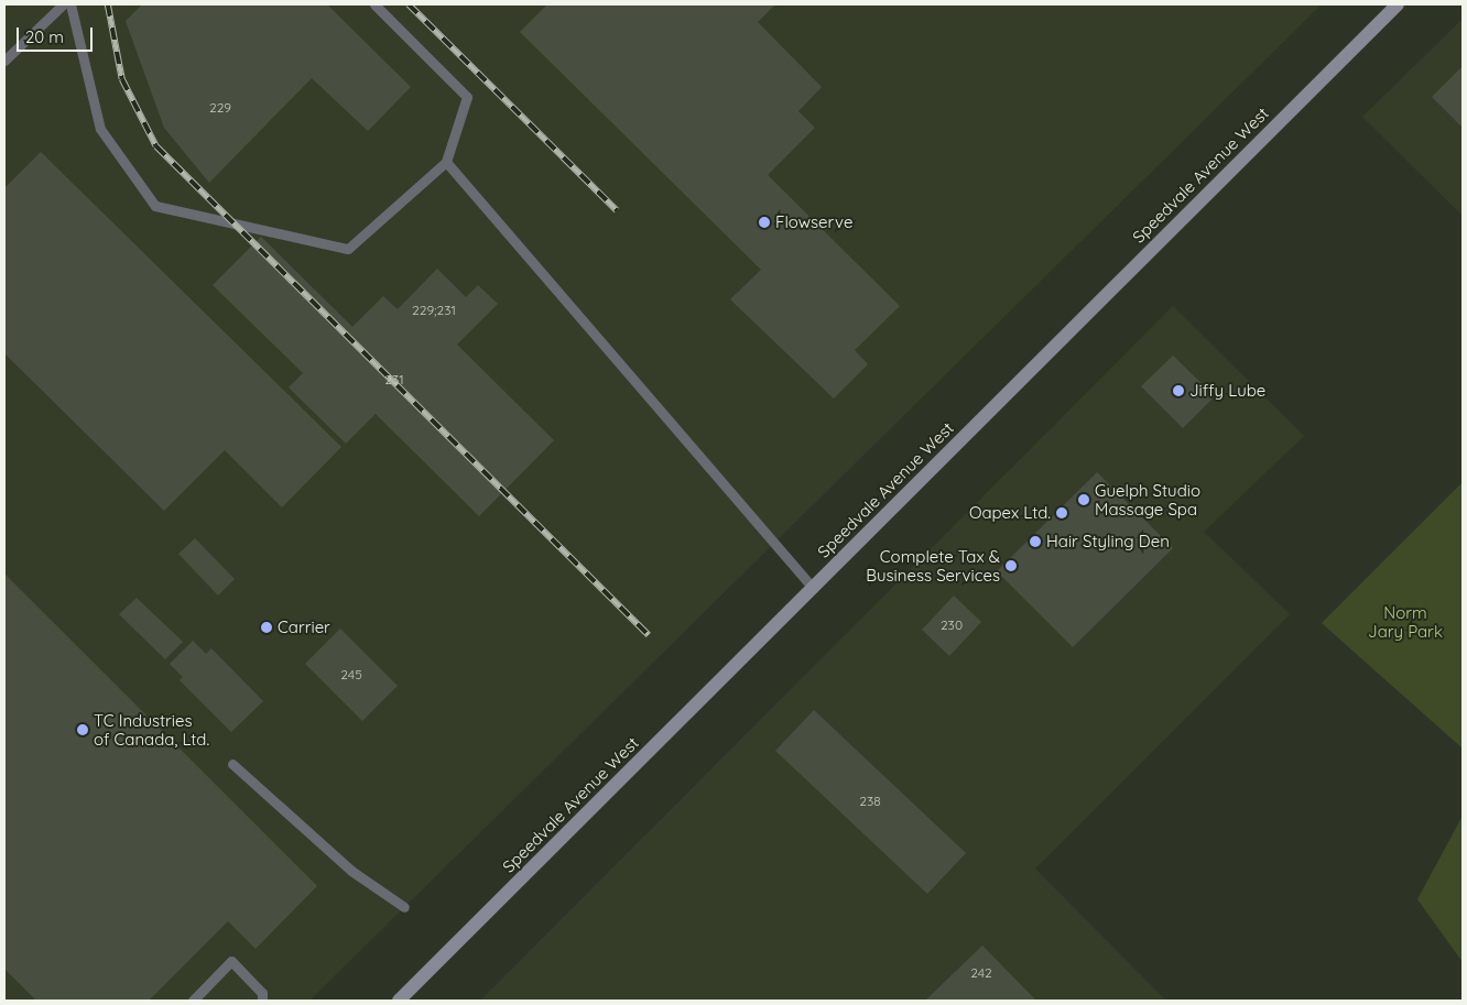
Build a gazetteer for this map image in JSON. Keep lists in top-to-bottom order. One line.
{"streets":{"main road":["Speedvale Avenue West"]},"parks":["Norm Jary Park"],"places":["Flowserve","Jiffy Lube","Guelph Studio Massage Spa","Oapex Ltd.","Hair Styling Den","Complete Tax & Business Services","Carrier","TC Industries of Canada, Ltd."],"house_numbers":["229","229;231","231","230","245","238","242"],"scale_bar":"20 m"}
